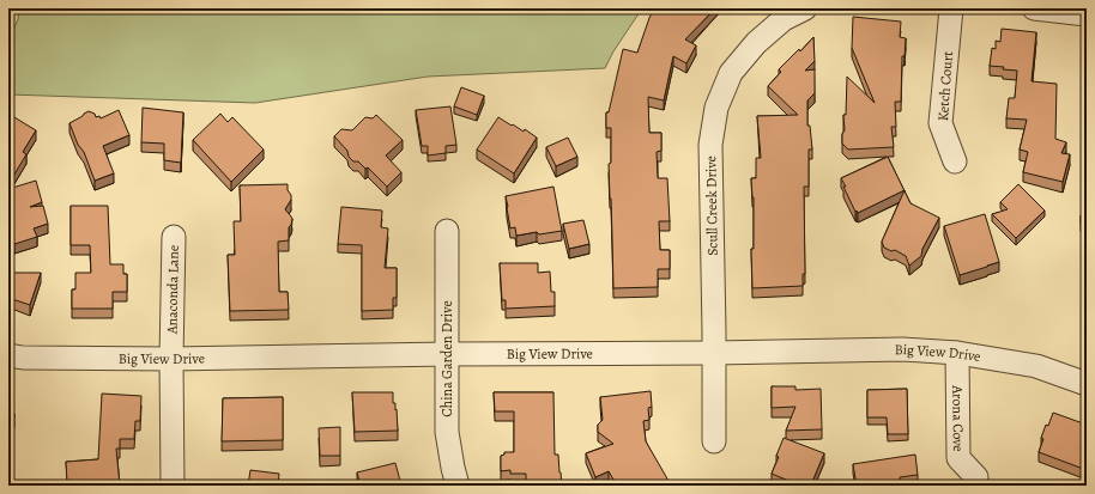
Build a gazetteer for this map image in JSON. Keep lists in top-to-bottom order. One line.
{"streets":{"street":["Ketch Court","Scull Creek Drive","Anaconda Lane","Big View Drive","China Garden Drive","Arona Cove"]},"crossings":[["Scull Creek Drive","Big View Drive"],["Anaconda Lane","Big View Drive"],["Big View Drive","China Garden Drive"],["Big View Drive","Arona Cove"]]}
